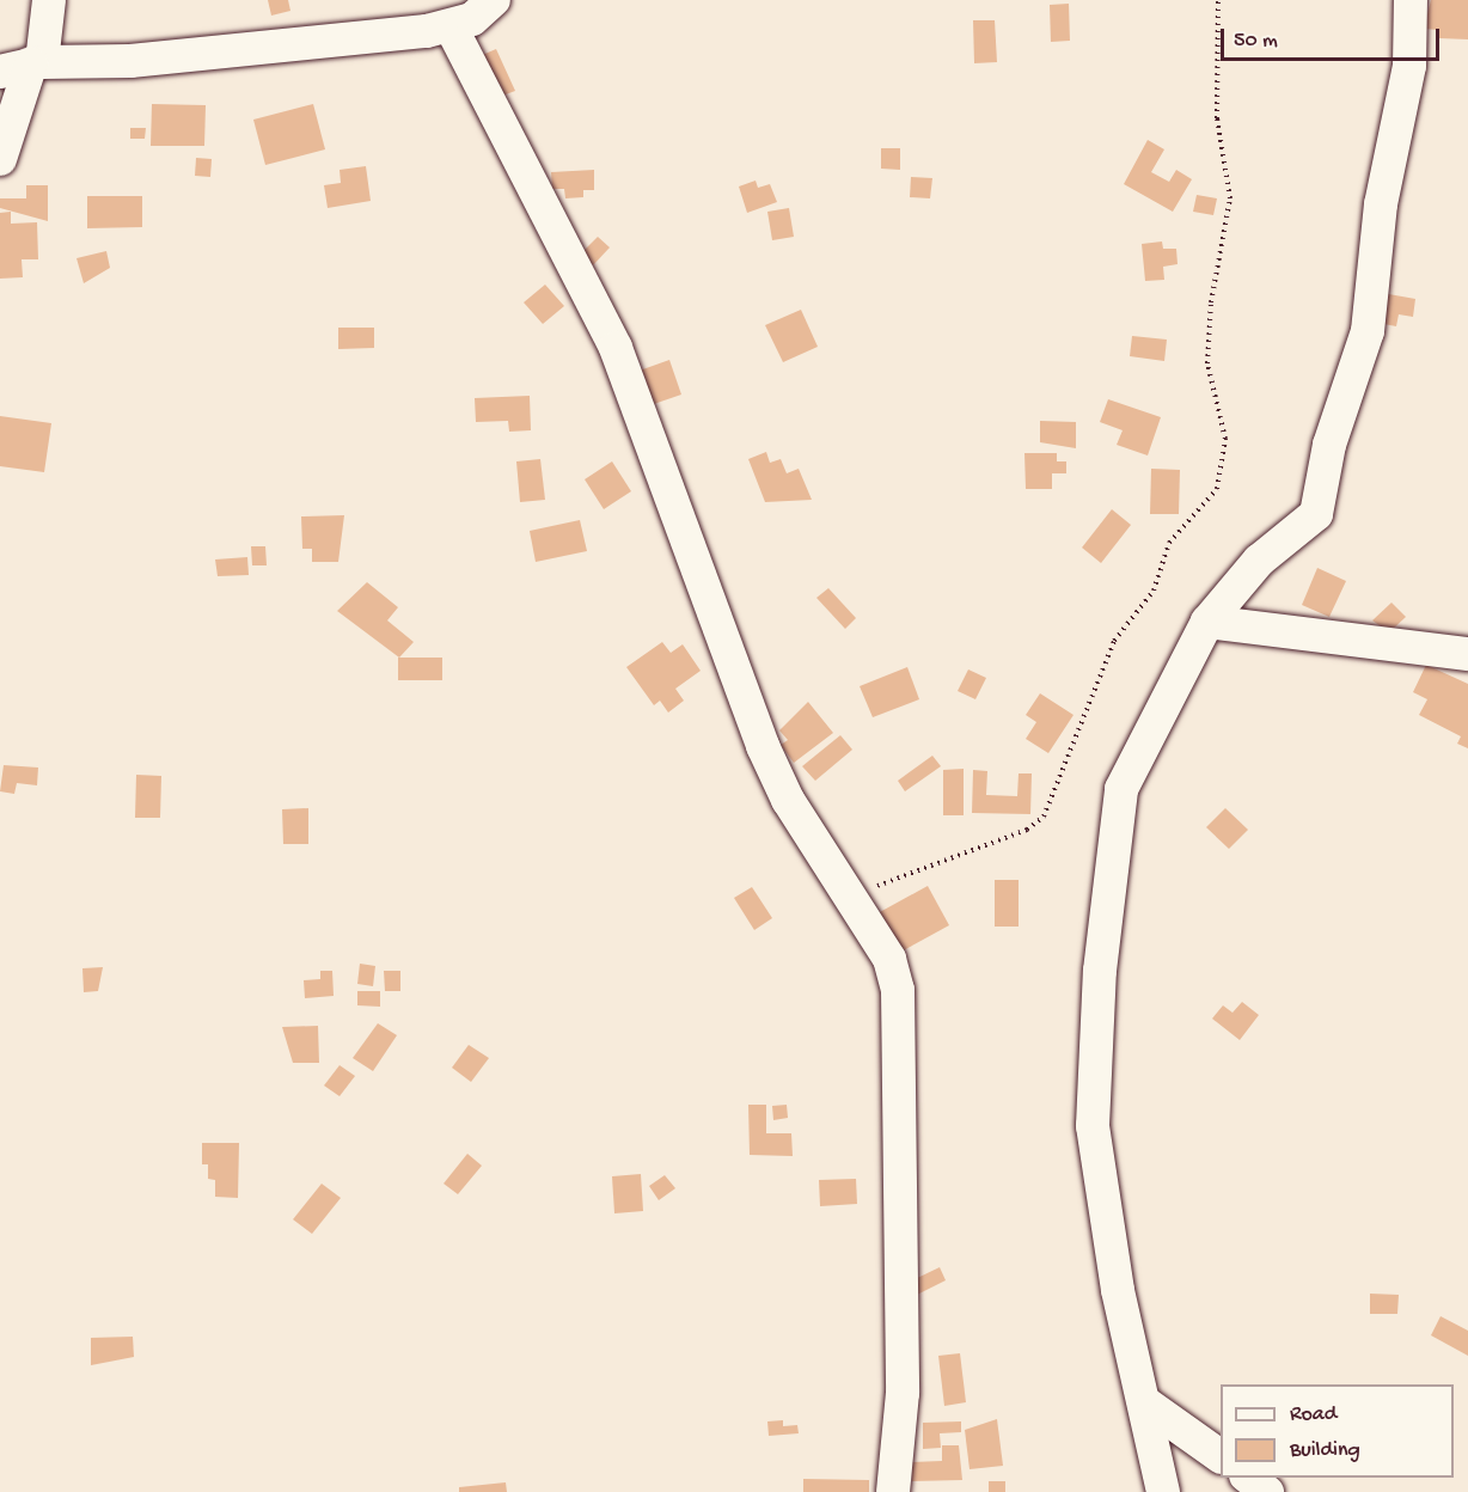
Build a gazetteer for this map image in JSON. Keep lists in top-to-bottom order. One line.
{"legend":["Road","Building"],"scale_bar":"50 m"}
